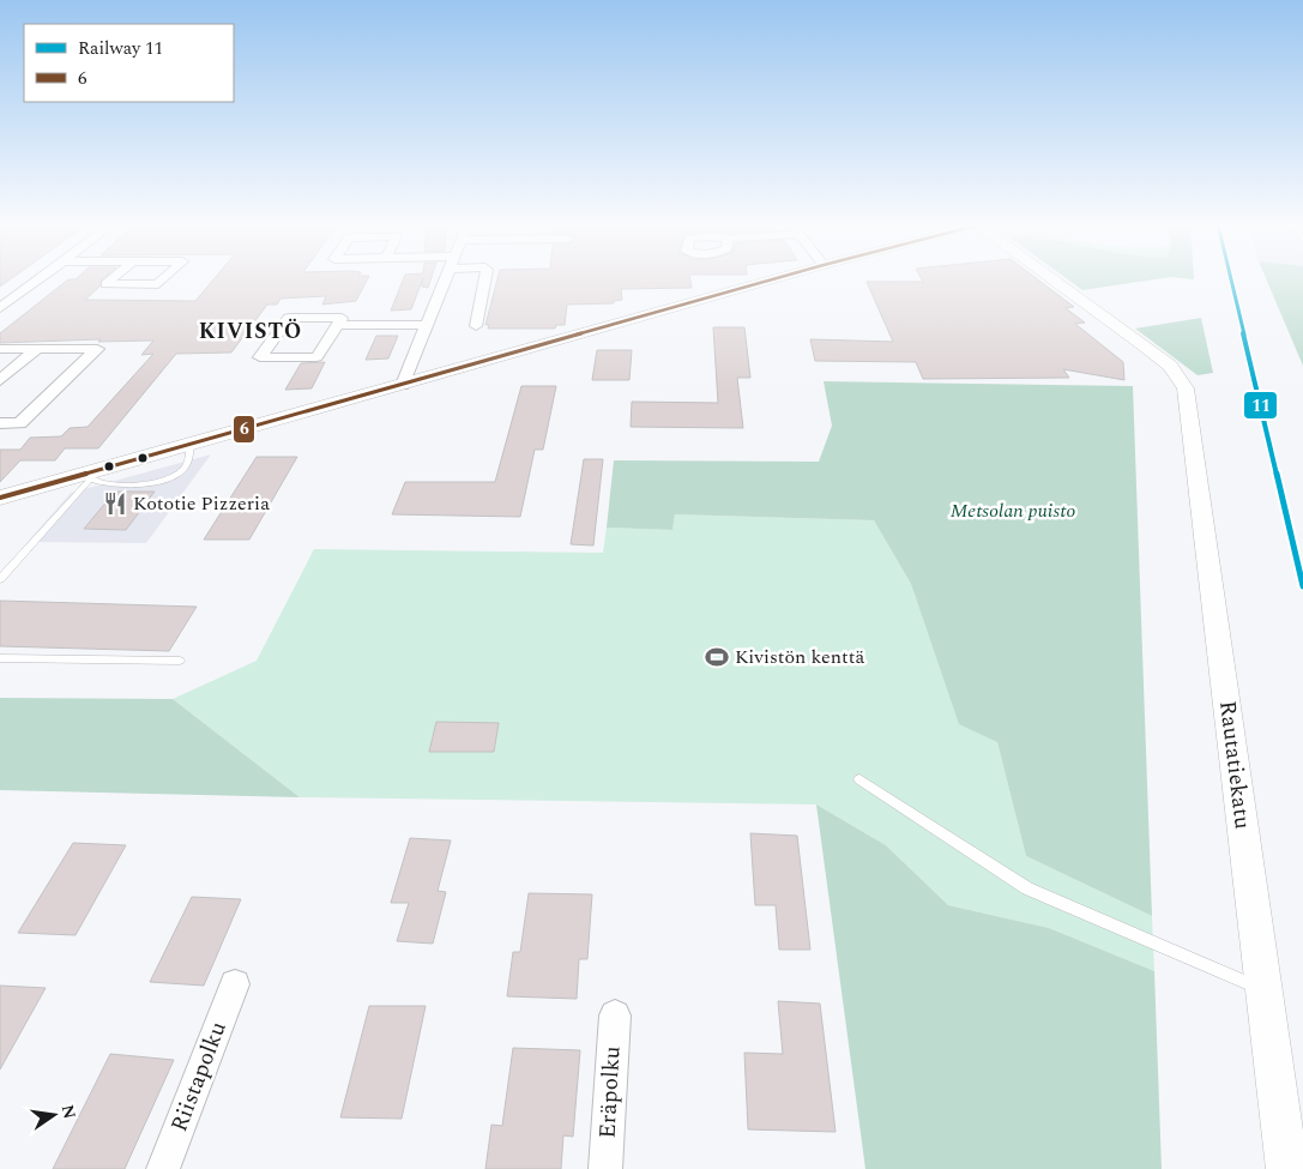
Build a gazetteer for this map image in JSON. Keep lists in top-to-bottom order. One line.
{"streets":{"street":["Rautatiekatu","Riistapolku","Eräpolku"]},"districts":["KIVISTÖ"],"parks":["Metsolan puisto"],"places":{"restaurant":["Kototie Pizzeria"],"sports":["Kivistön kenttä"]},"lines":["rail line 11","transit line 6"],"legend":["Railway 11","6"],"north":"right"}
